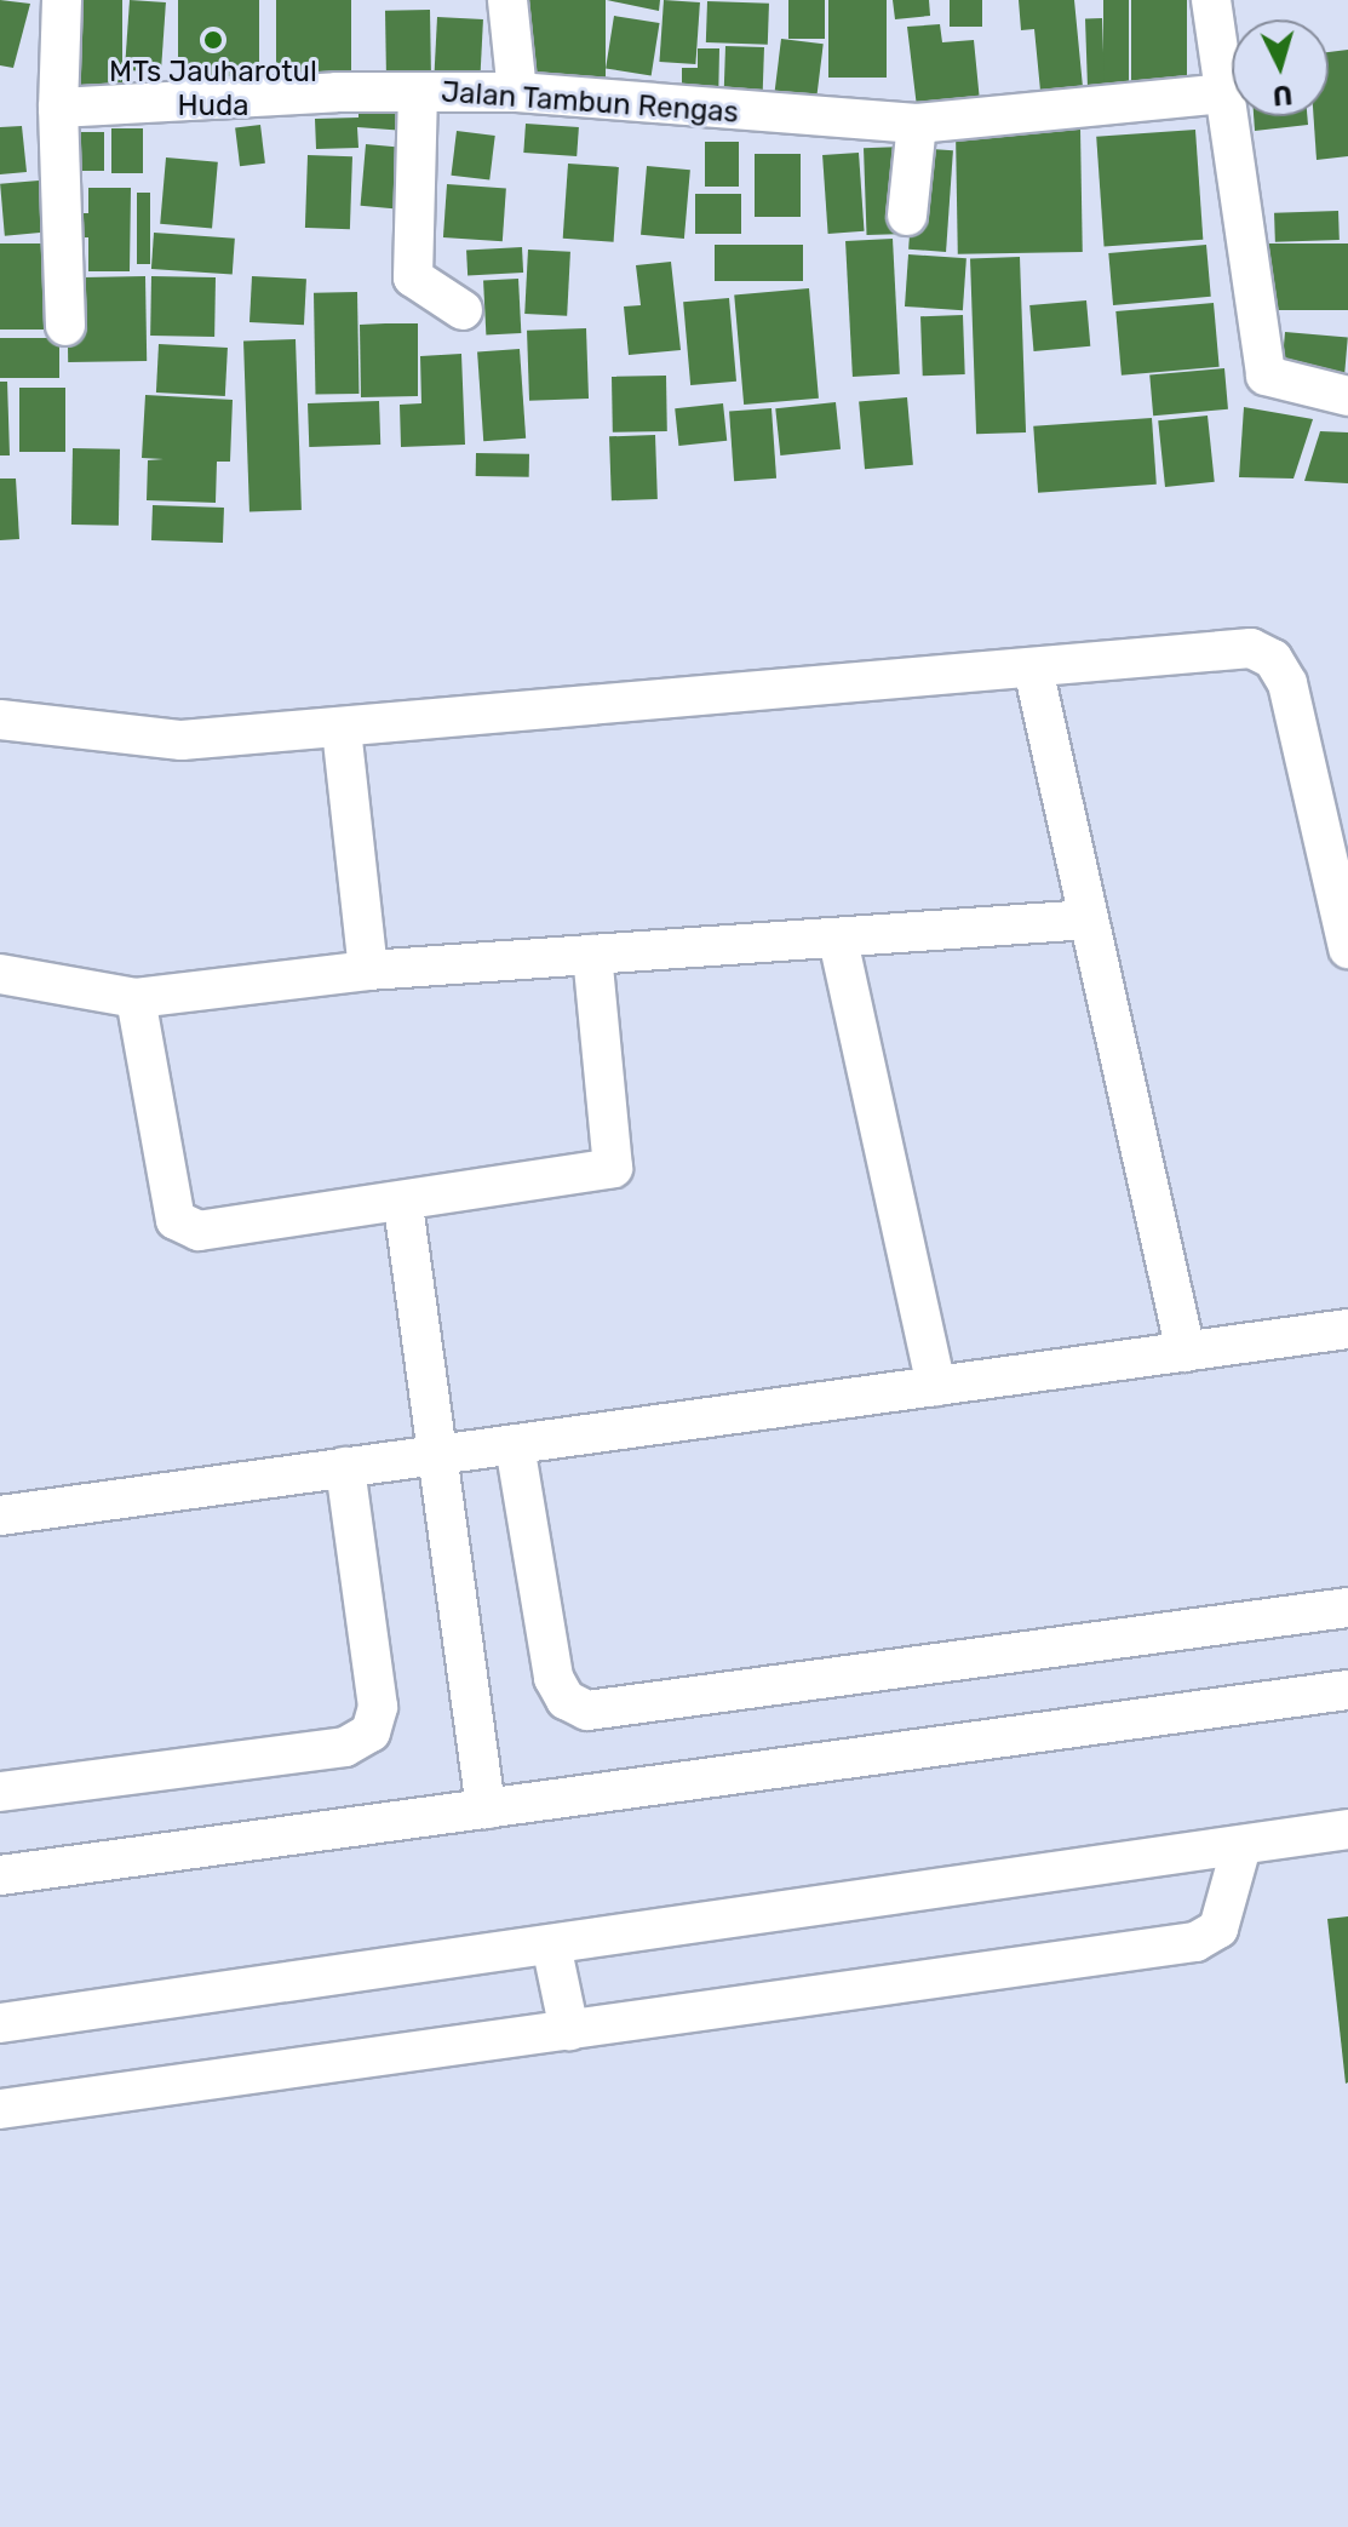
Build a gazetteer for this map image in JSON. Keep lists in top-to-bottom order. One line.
{"streets":{"street":["Jalan Tambun Rengas"]},"places":["MTs Jauharotul Huda"],"north":"bottom"}
